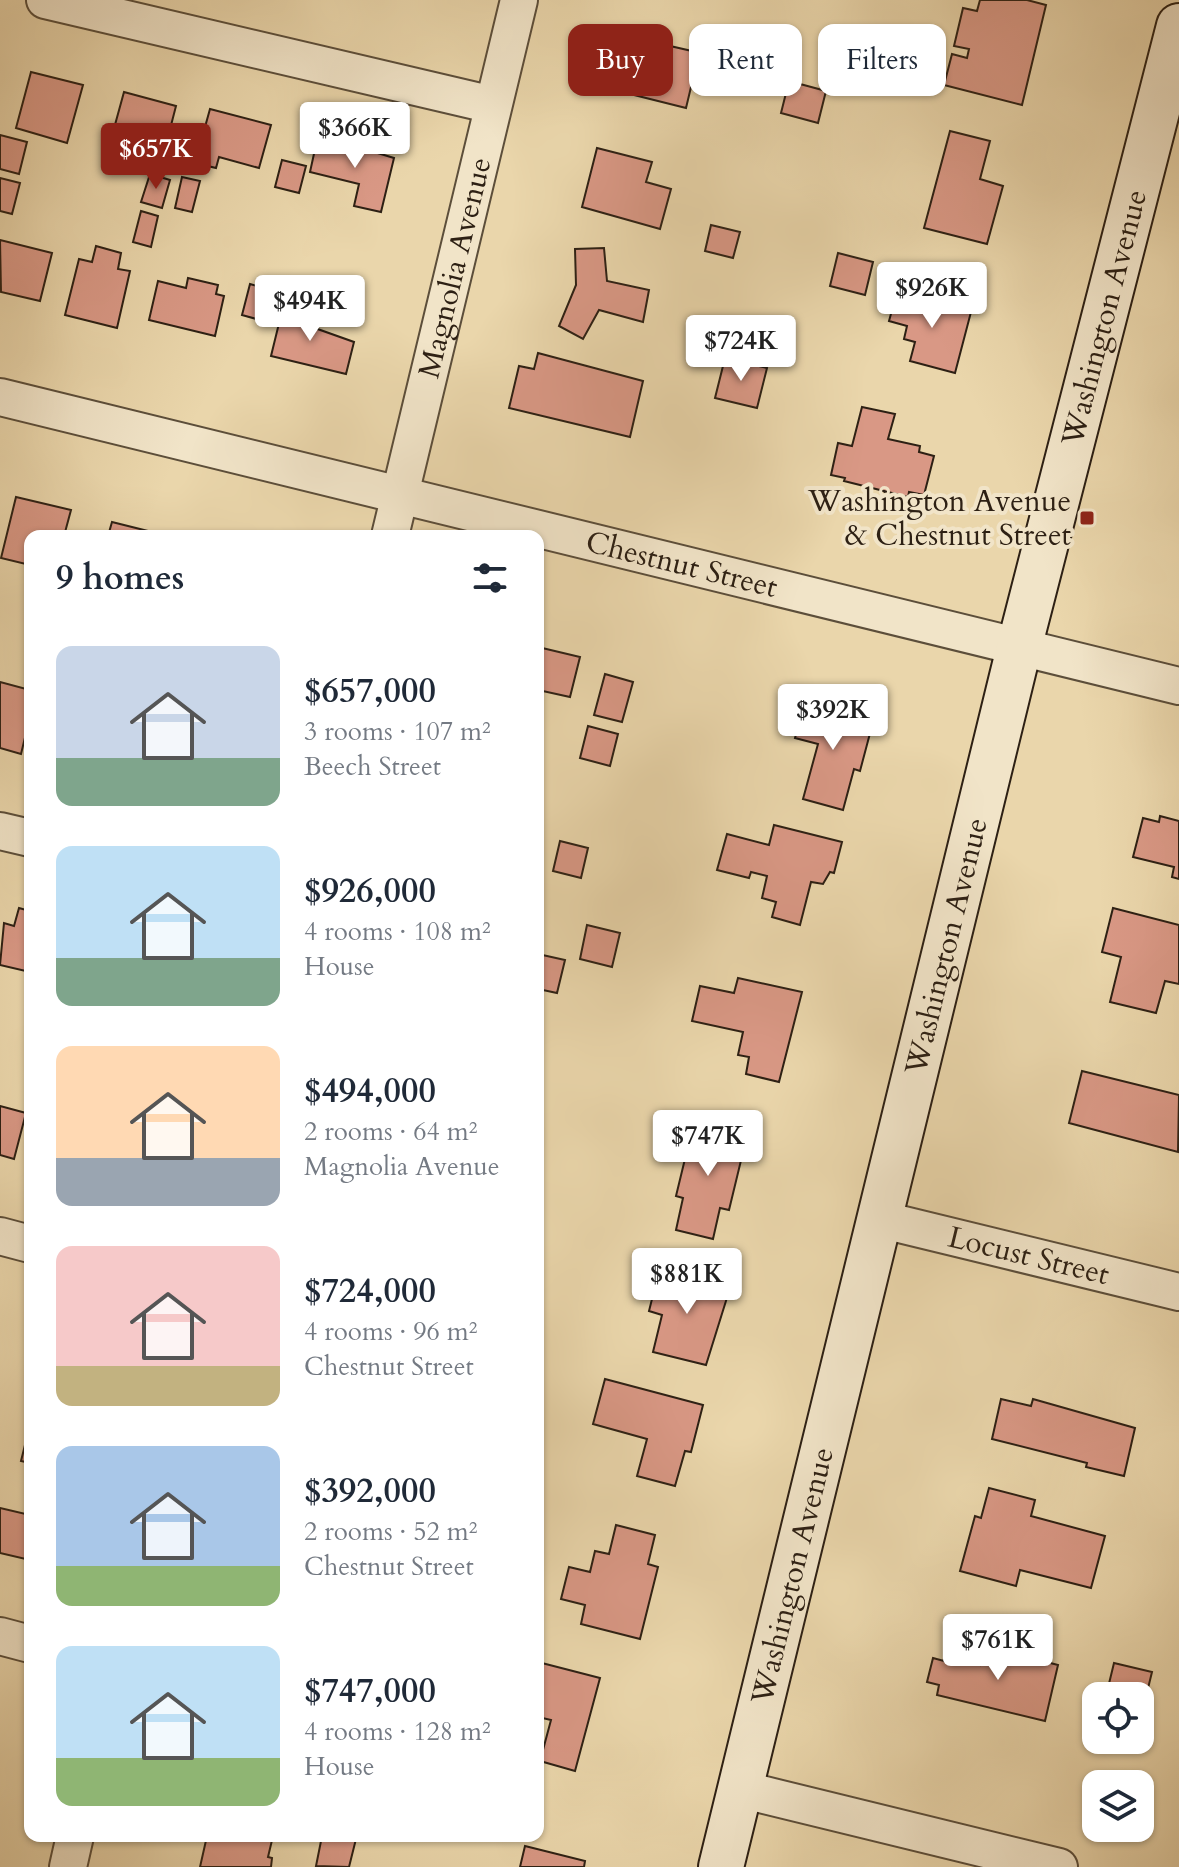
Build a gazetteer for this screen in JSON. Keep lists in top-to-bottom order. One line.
{"streets":{"main road":["Washington Avenue"],"street":["Magnolia Avenue","Chestnut Street","Locust Street"]},"crossings":[["Magnolia Avenue","Chestnut Street"],["Washington Avenue","Chestnut Street"],["Washington Avenue","Locust Street"]],"places":{"transit":["Washington Avenue & Chestnut Street"]},"page":{"chip":["Buy","Rent","Filters"],"price":["$366K","$657K","$926K","$494K","$724K","$392K","$747K","$881K","$761K"],"heading":"9 homes","list":[{"name":"$657,000","note":"3 rooms · 107 m² · Beech Street"},{"name":"$926,000","note":"4 rooms · 108 m² · House"},{"name":"$494,000","note":"2 rooms · 64 m² · Magnolia Avenue"},{"name":"$724,000","note":"4 rooms · 96 m² · Chestnut Street"},{"name":"$392,000","note":"2 rooms · 52 m² · Chestnut Street"},{"name":"$747,000","note":"4 rooms · 128 m² · House"}]}}
